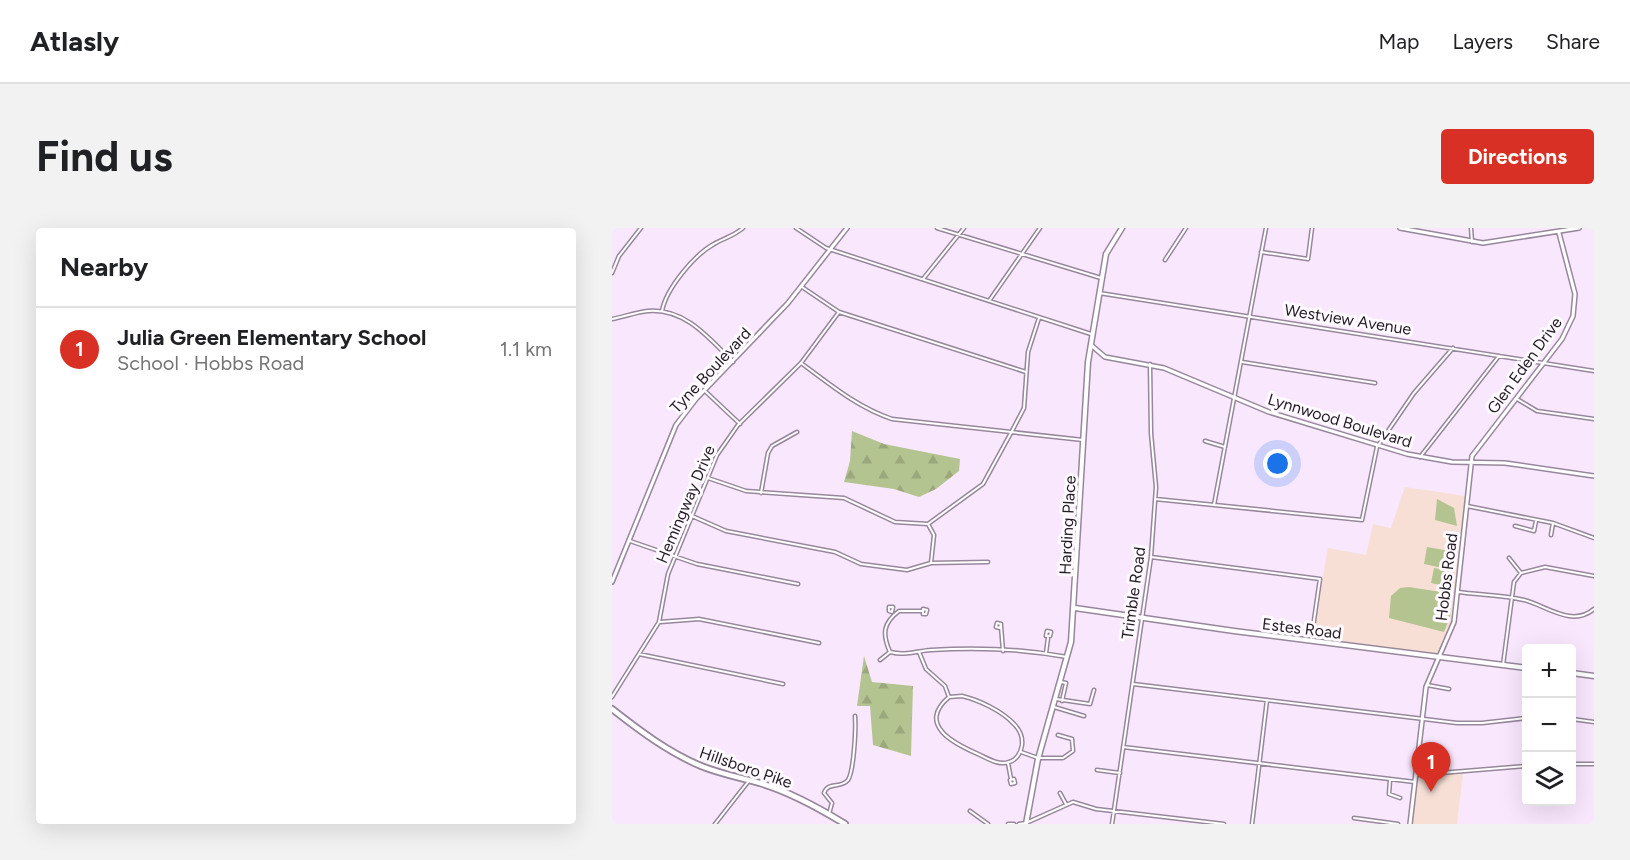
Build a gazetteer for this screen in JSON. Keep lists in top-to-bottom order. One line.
{"streets":{"main road":["Harding Place","Estes Road","Hillsboro Pike"],"street":["Westview Avenue","Glen Eden Drive","Tyne Boulevard","Lynnwood Boulevard","Hemingway Drive","Hobbs Road","Trimble Road"]},"crossings":[["Westview Avenue","Glen Eden Drive"],["Westview Avenue","Harding Place"],["Glen Eden Drive","Lynnwood Boulevard"],["Glen Eden Drive","Hobbs Road"],["Lynnwood Boulevard","Harding Place"],["Lynnwood Boulevard","Trimble Road"],["Harding Place","Estes Road"],["Hobbs Road","Estes Road"],["Trimble Road","Estes Road"]],"page":{"header":"Atlasly","nav":["Map","Layers","Share"],"buttons":"Directions","title":"Find us","heading":"Nearby","list":[{"mark":"1","name":"Julia Green Elementary School","note":"School · Hobbs Road","value":"1.1 km"}],"map_buttons":["+","−"],"pins":"1"}}
